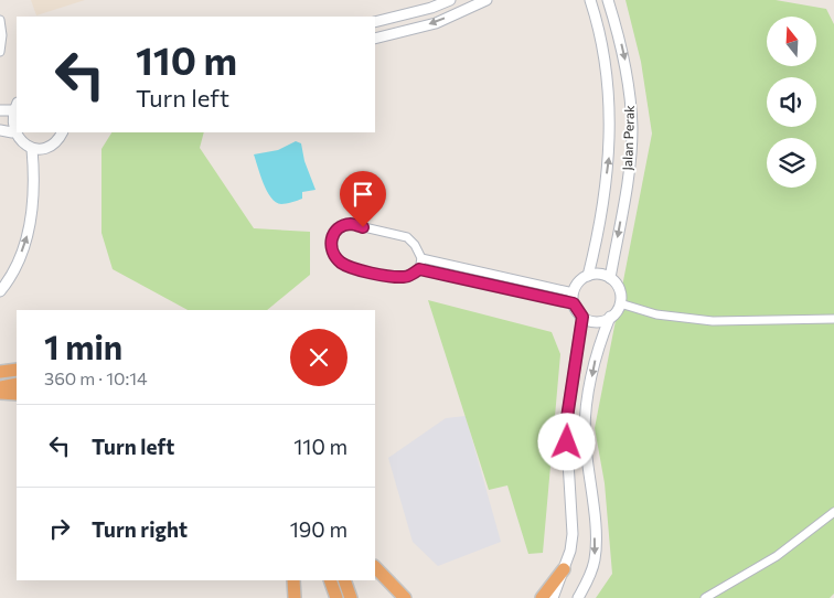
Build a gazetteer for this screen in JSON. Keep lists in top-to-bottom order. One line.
{"streets":{"main road":["Jalan Perak"]},"north":"top","page":{"turn":["110 m","Turn left"],"heading":["1 min","360 m · 10:14"],"list":[{"name":"Turn left","value":"110 m"},{"name":"Turn right","value":"190 m"}]}}
